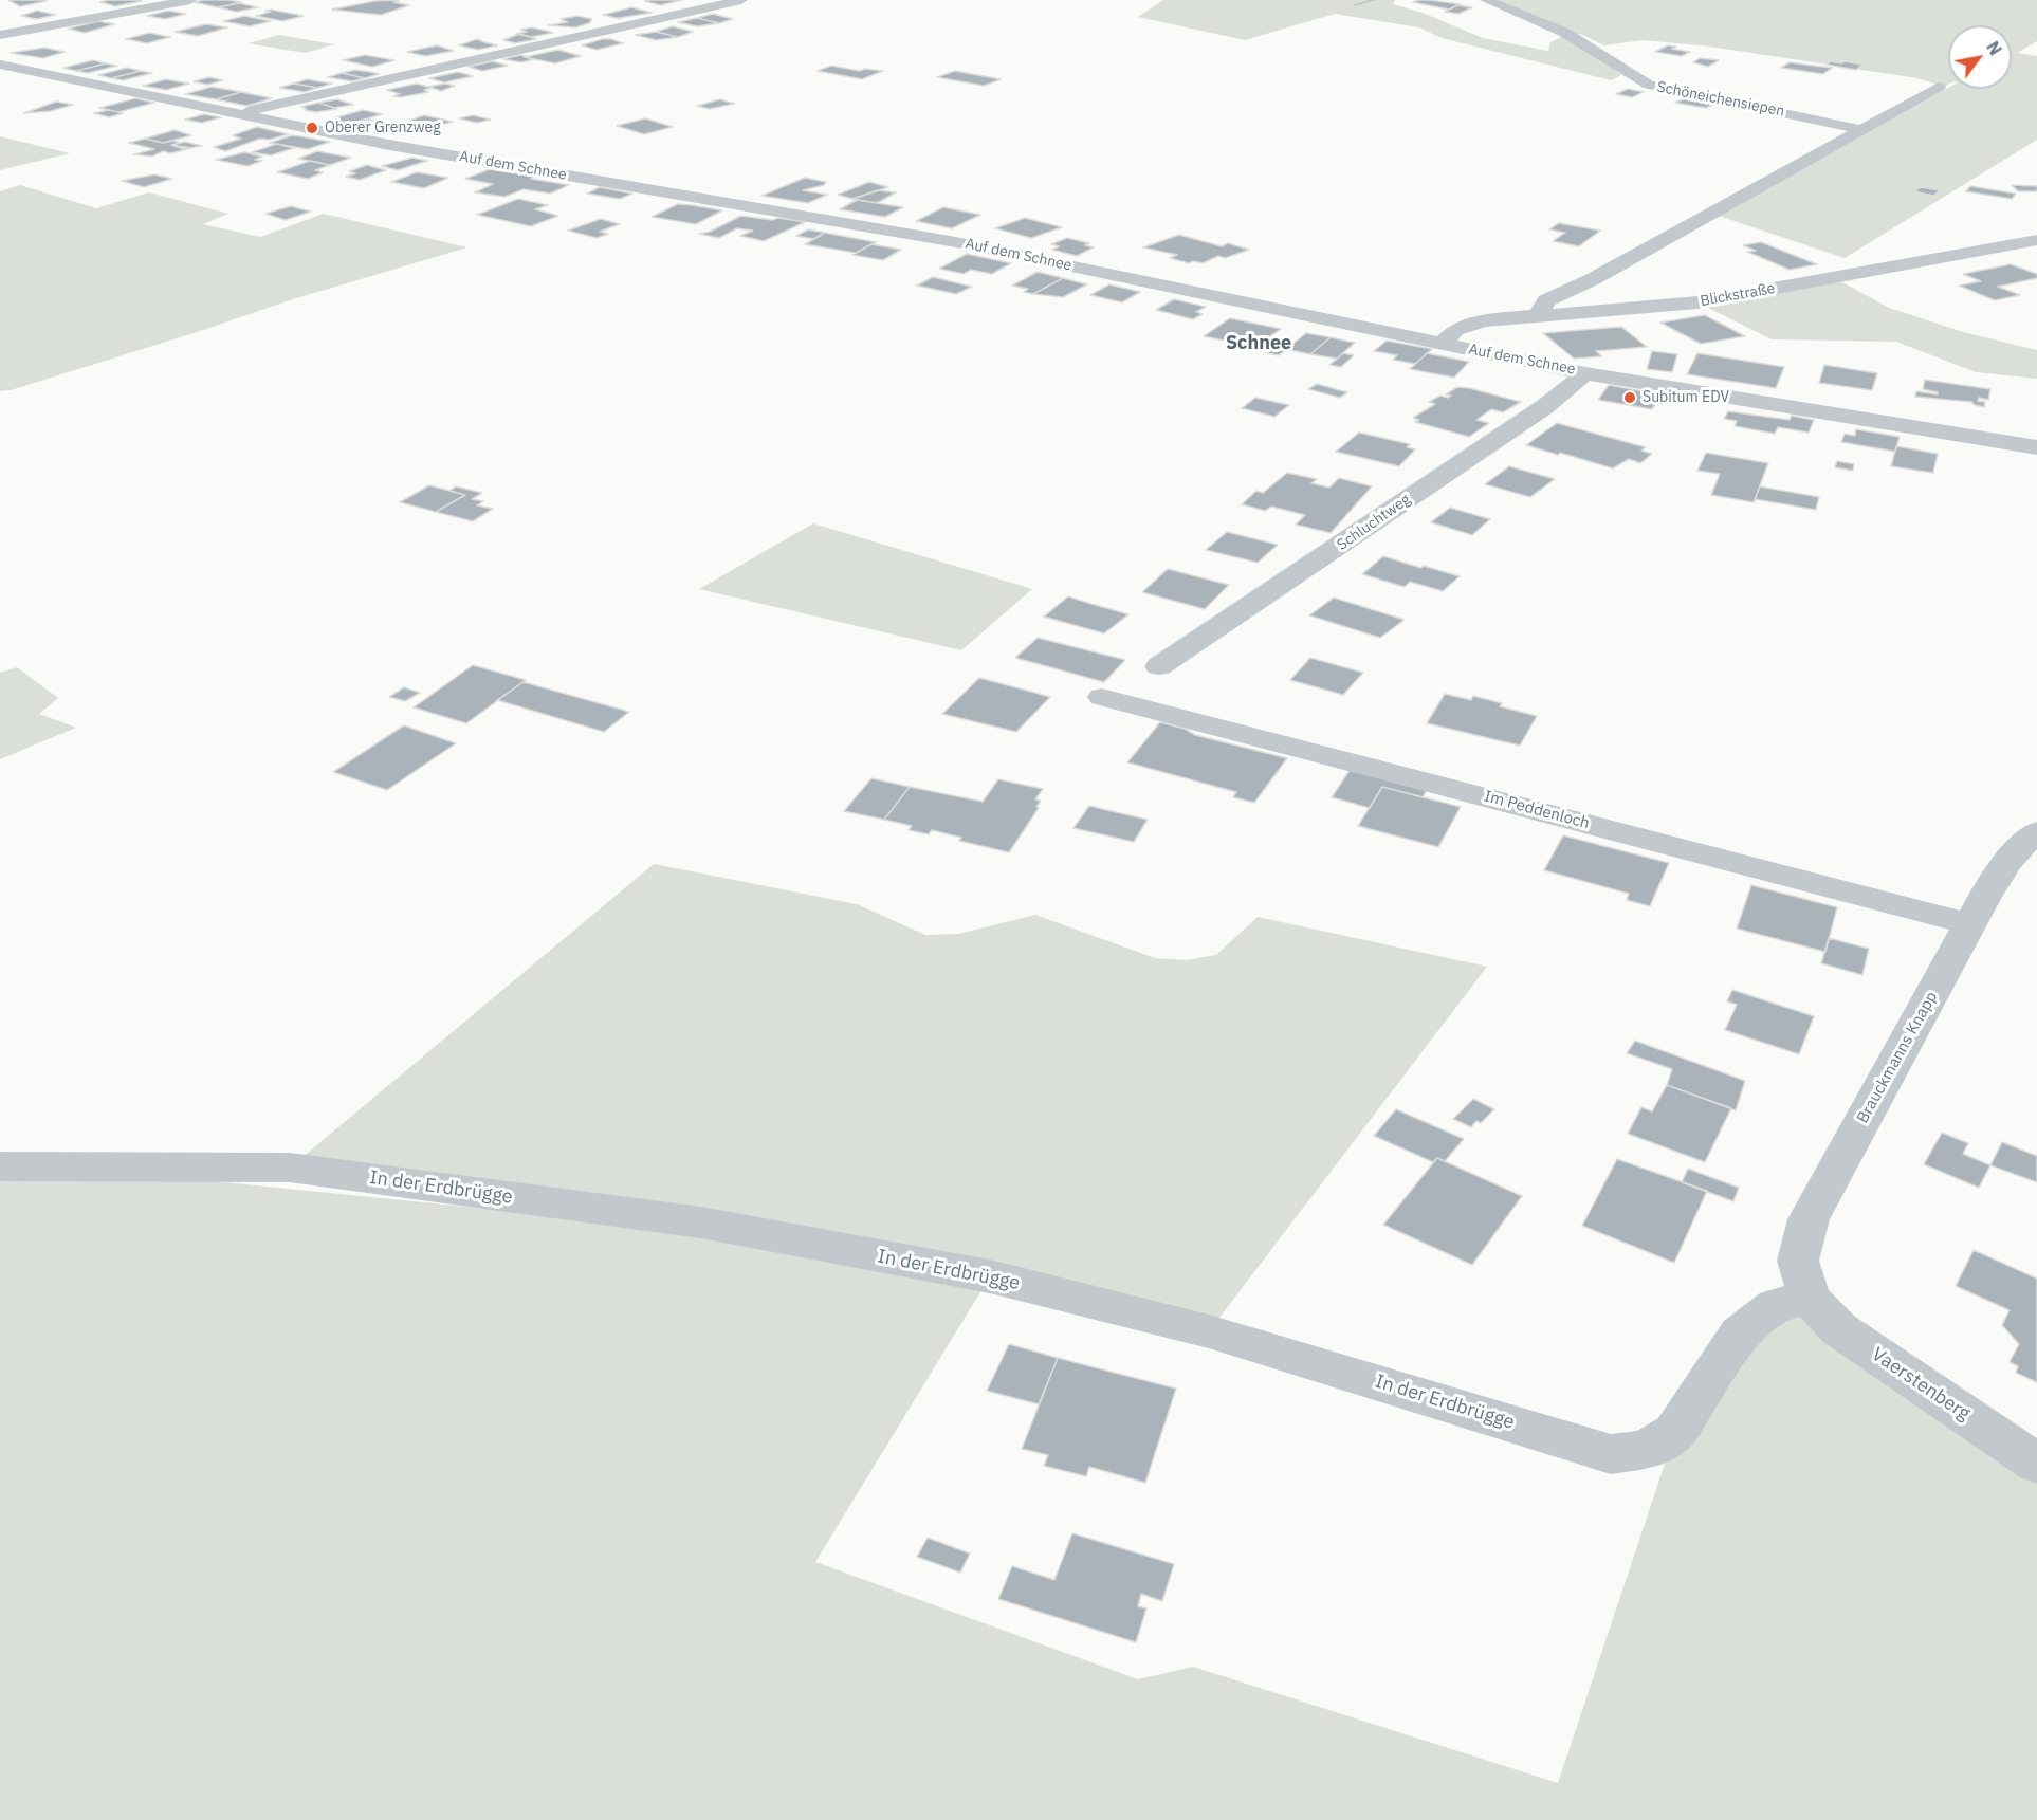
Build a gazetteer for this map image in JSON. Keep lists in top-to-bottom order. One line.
{"streets":{"street":["Schöneichensiepen","Auf dem Schnee","Blickstraße","Schluchtweg","Im Peddenloch","Brauckmanns Knapp","In der Erdbrügge","Vaerstenberg"]},"crossings":[["Auf dem Schnee","Blickstraße"],["Auf dem Schnee","Schluchtweg"],["Im Peddenloch","Brauckmanns Knapp"],["Brauckmanns Knapp","In der Erdbrügge"],["Brauckmanns Knapp","Vaerstenberg"],["In der Erdbrügge","Vaerstenberg"]],"districts":["Schnee"],"places":["Oberer Grenzweg","Subitum EDV"],"north":"top right"}
